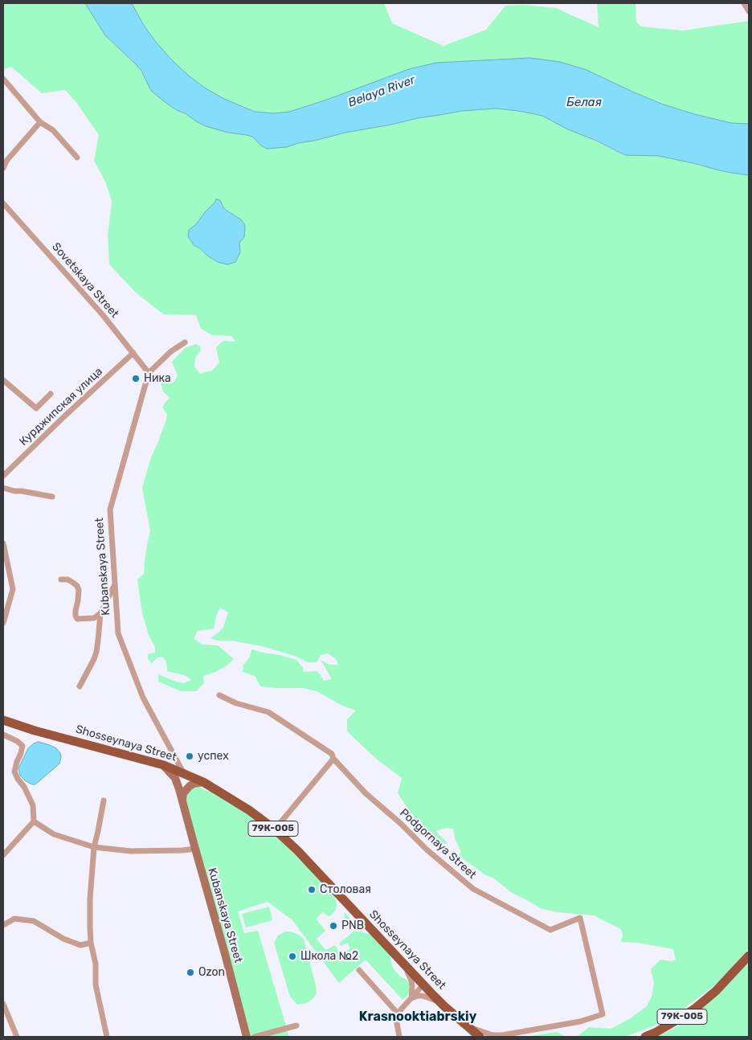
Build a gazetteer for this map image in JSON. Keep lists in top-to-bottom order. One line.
{"streets":{"main road":["Kubanskaya Street","Shosseynaya Street","79К-005"],"street":["Sovetskaya Street","Курджипская улица","Podgornaya Street"]},"crossings":[["Sovetskaya Street","Курджипская улица"],["Sovetskaya Street","Kubanskaya Street"],["Kubanskaya Street","Shosseynaya Street"],["Shosseynaya Street","Podgornaya Street"]],"districts":["Krasnooktiabrskiy"],"water":["Belaya River","Белая"],"places":["Ника","успех","Столовая","PNB","Школа №2","Ozon"]}
